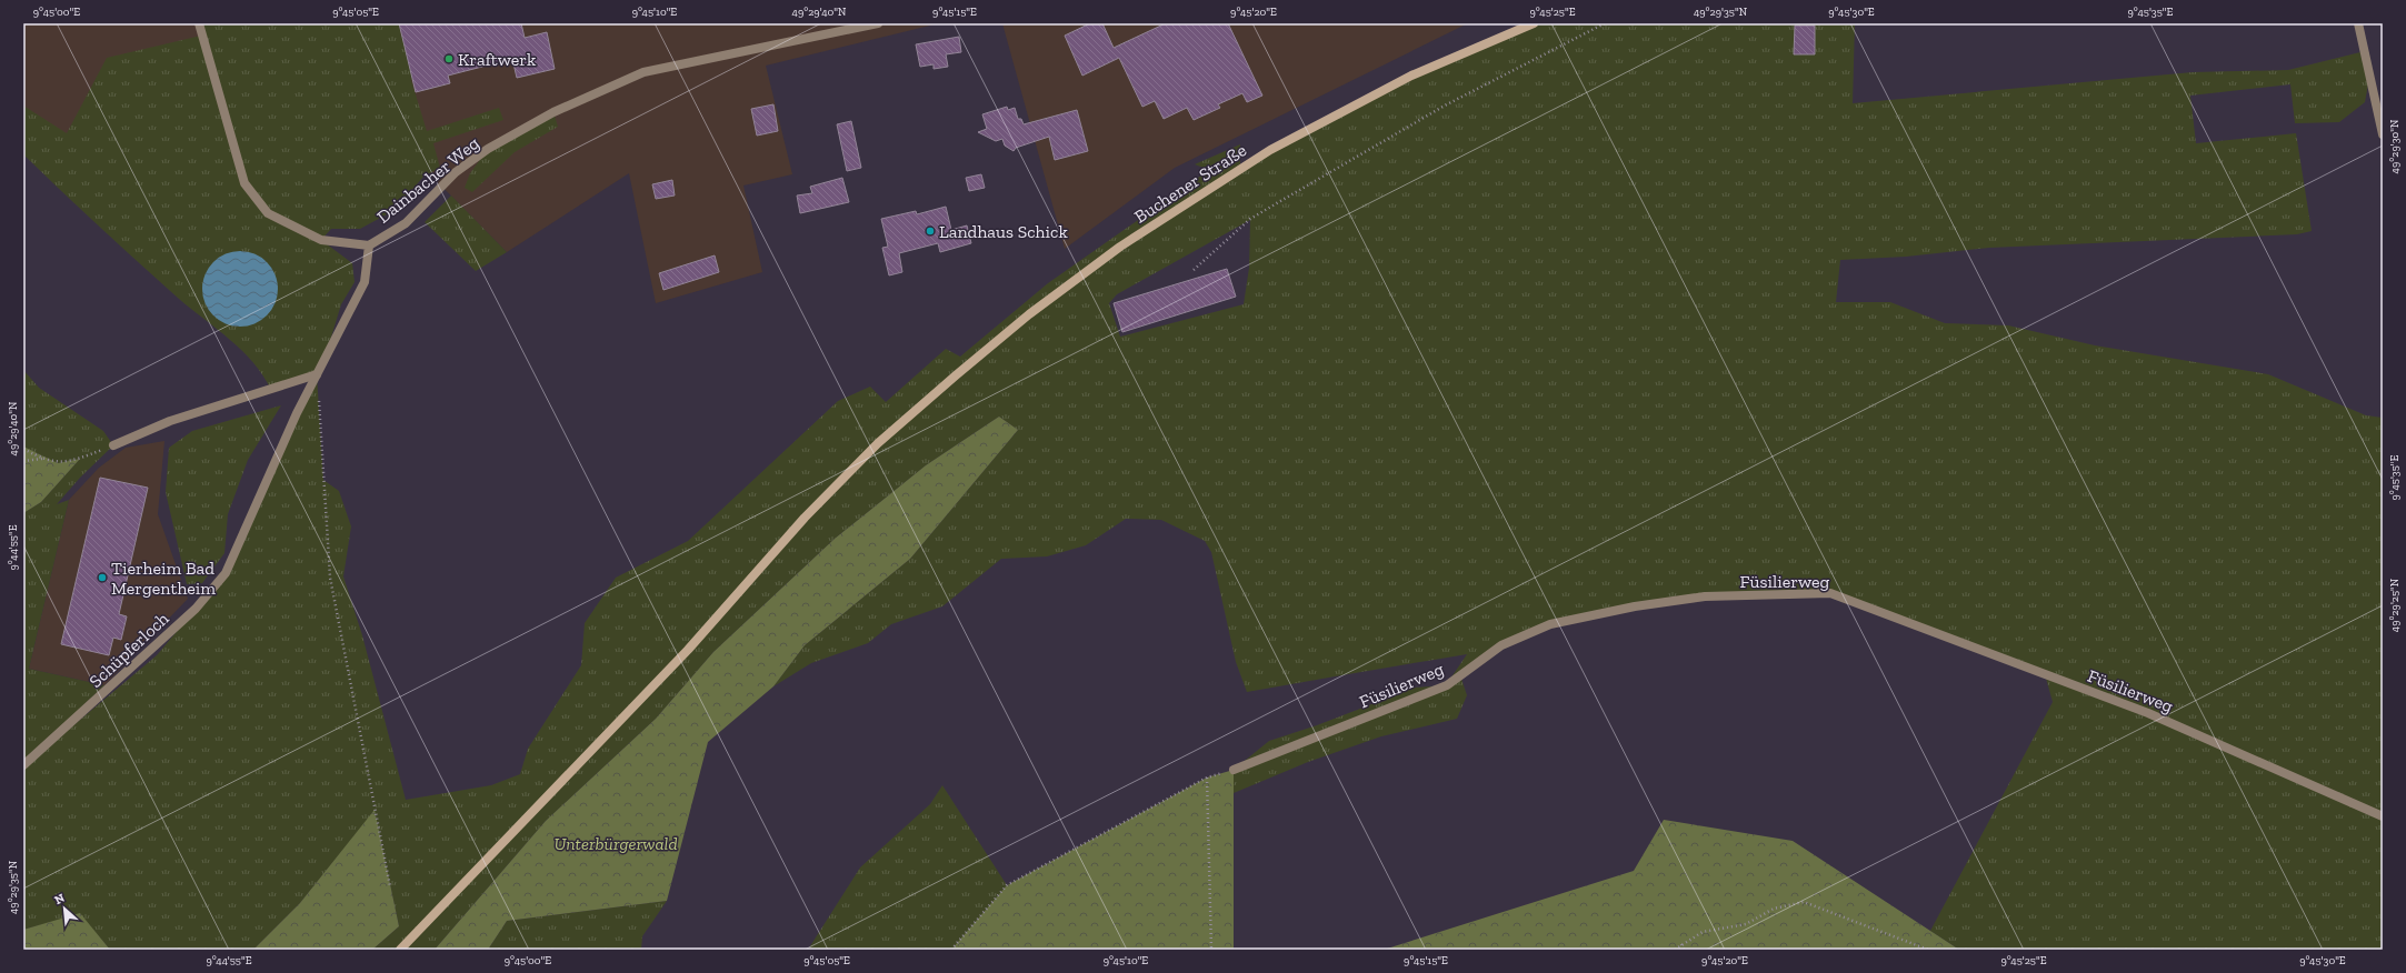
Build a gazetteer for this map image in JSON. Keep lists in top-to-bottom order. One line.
{"streets":{"main road":["Buchener Straße"],"street":["Dainbacher Weg","Füsilierweg","Schüpferloch"]},"crossings":[["Dainbacher Weg","Schüpferloch"]],"parks":["Unterbürgerwald"],"places":["Kraftwerk","Landhaus Schick","Tierheim Bad Mergentheim"],"north":"top left","coordinates":["9°45'00\"E","9°45'05\"E","9°45'10\"E","49°29'40\"N","9°45'15\"E","9°45'20\"E","9°45'25\"E","49°29'35\"N","9°45'30\"E","9°45'35\"E","49°29'30\"N","9°44'55\"E","49°29'25\"N"]}
